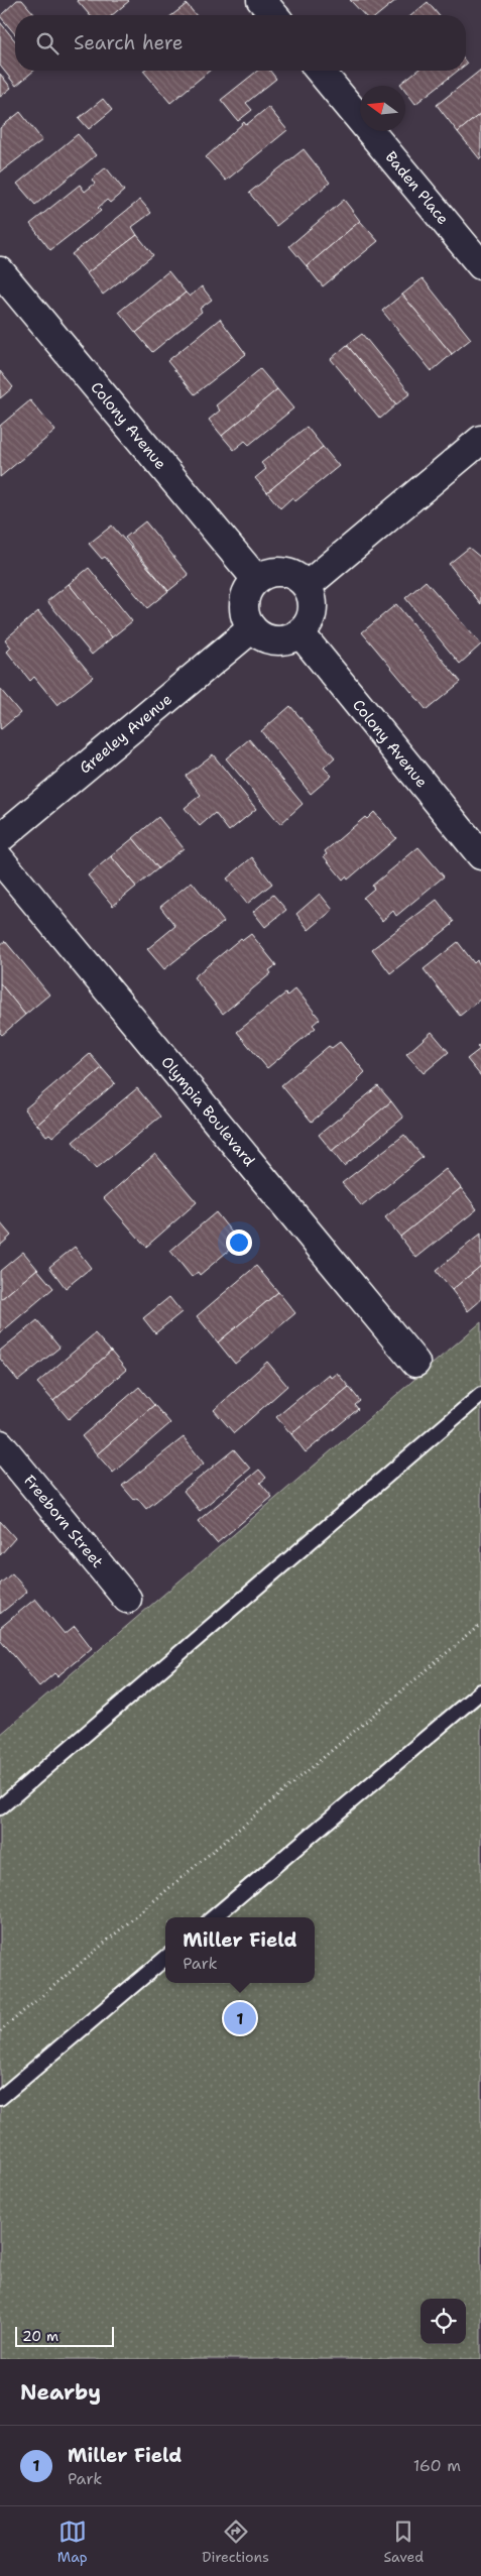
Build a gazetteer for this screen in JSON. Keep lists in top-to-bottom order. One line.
{"streets":{"street":["Baden Place","Colony Avenue","Greeley Avenue","Olympia Boulevard","Freeborn Street"]},"crossings":[["Colony Avenue","Greeley Avenue"]],"scale_bar":"20 m","north":"left","page":{"search":"Search here","popup":["Miller Field","Park"],"pins":"1","scale":"20 m","heading":"Nearby","list":[{"mark":"1","name":"Miller Field","note":"Park","value":"160 m"}],"nav":["Map","Directions","Saved"]}}
